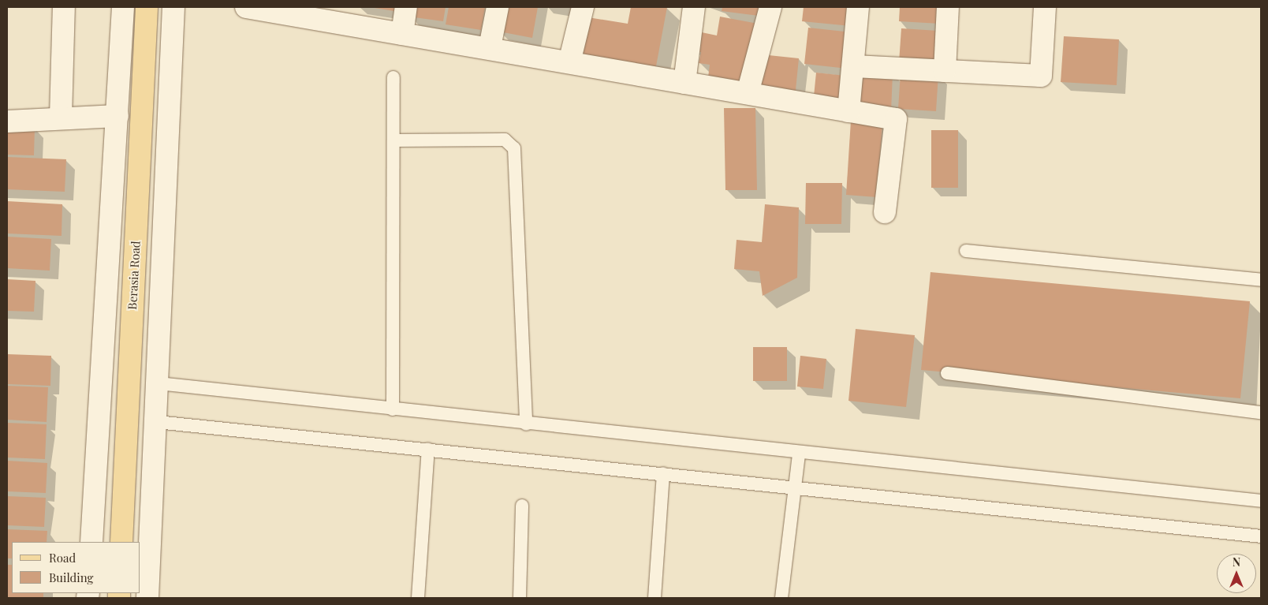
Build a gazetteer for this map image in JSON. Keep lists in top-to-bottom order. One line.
{"streets":{"main road":["Berasia Road"]},"legend":["Road","Building"],"north":"top"}
